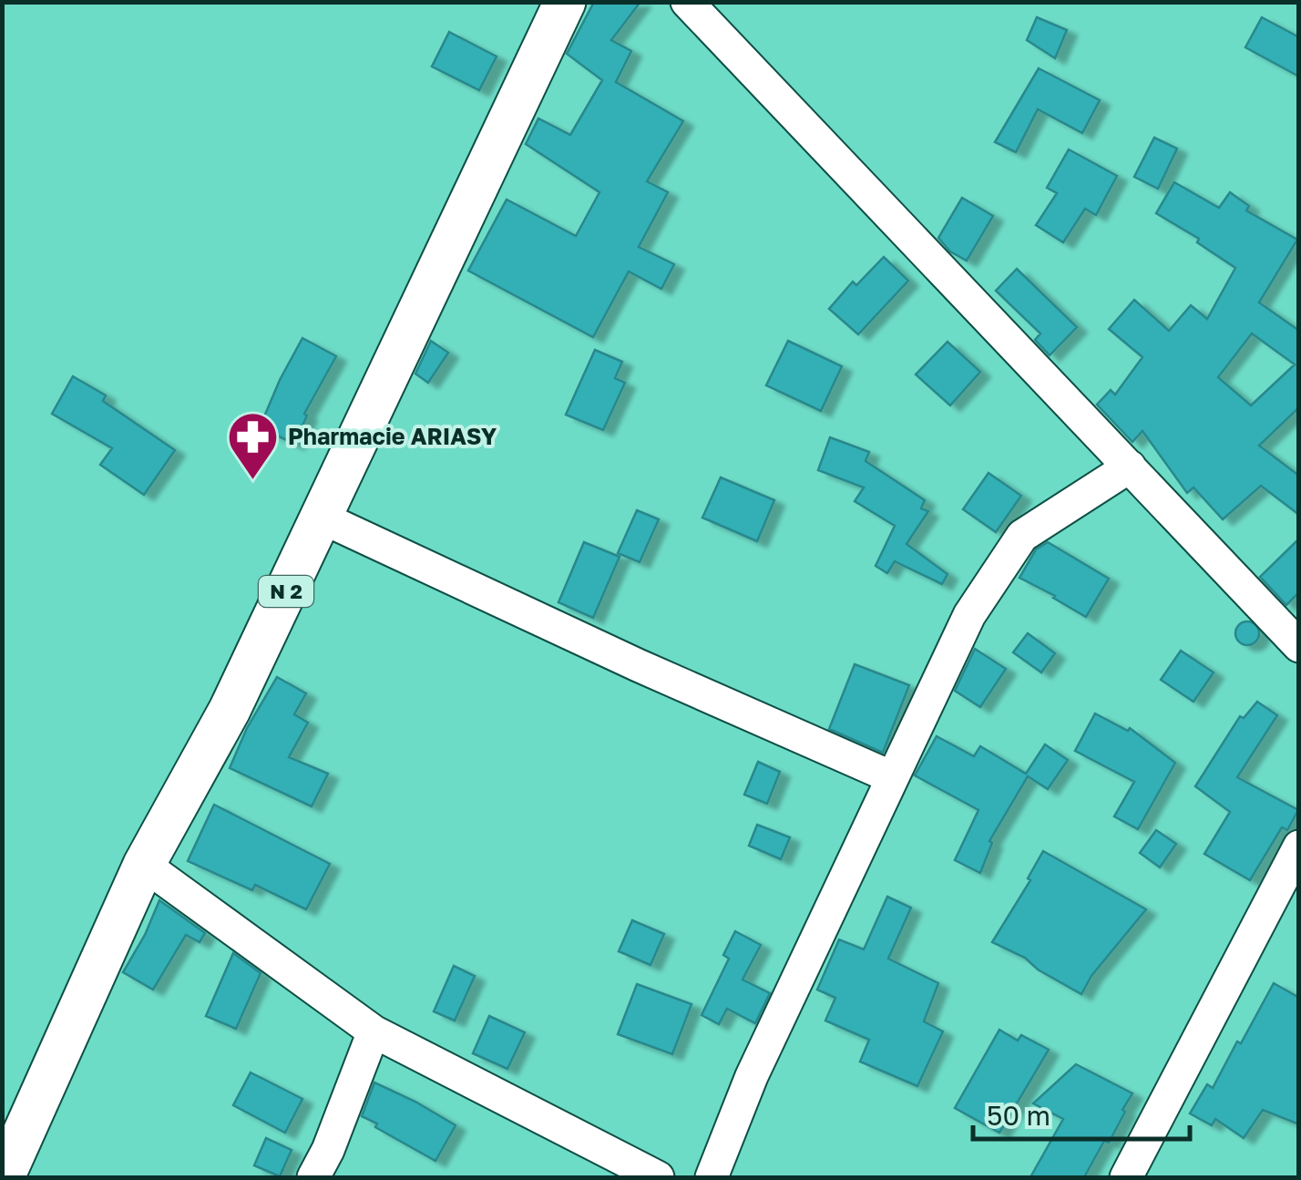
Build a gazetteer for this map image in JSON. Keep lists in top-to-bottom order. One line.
{"streets":{"main road":["N 2"]},"places":{"pharmacy":["Pharmacie ARIASY"]},"scale_bar":"50 m"}
